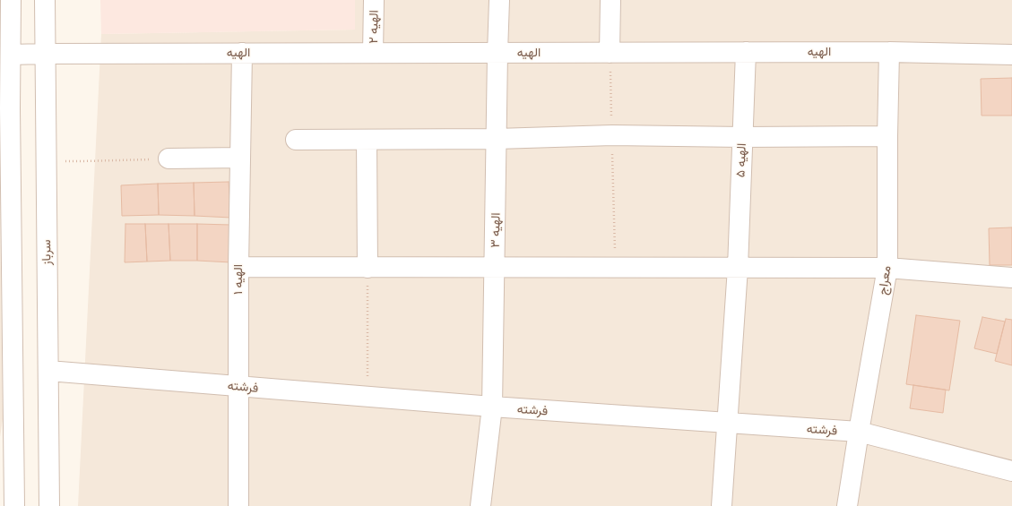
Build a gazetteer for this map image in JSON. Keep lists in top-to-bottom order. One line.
{"streets":{"street":["الهیه ۲","الهیه","الهیه ۵","الهیه ۳","سرباز","الهیه ۱","معراج","فرشته"]},"crossings":[["الهیه ۲","الهیه"],["الهیه","الهیه ۵"],["الهیه","الهیه ۳"],["الهیه","سرباز"],["الهیه","الهیه ۱"],["الهیه","معراج"],["الهیه ۵","فرشته"],["الهیه ۳","فرشته"],["سرباز","فرشته"],["الهیه ۱","فرشته"],["معراج","فرشته"]]}
